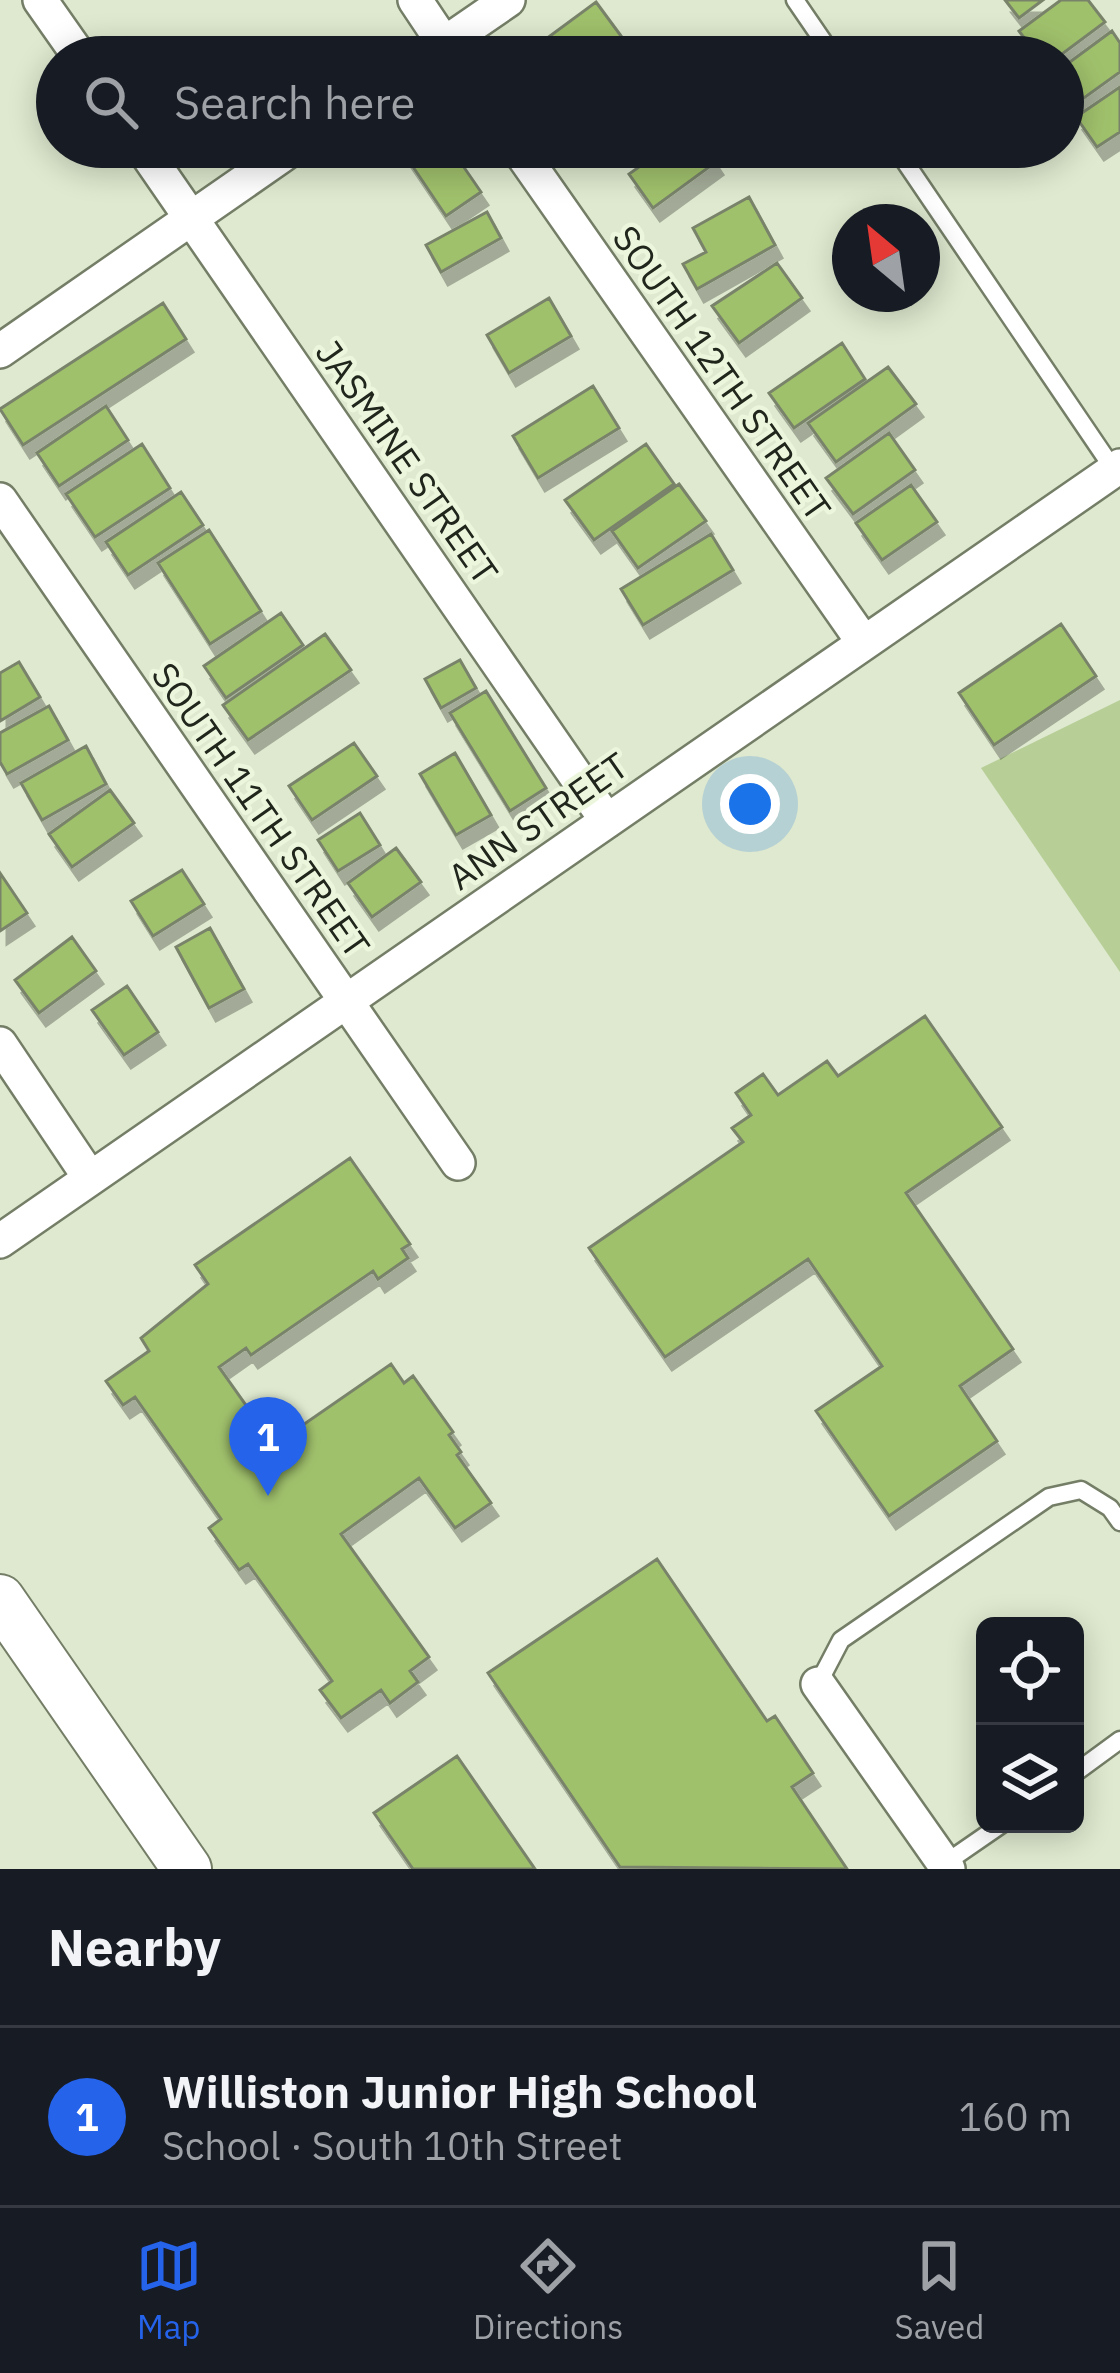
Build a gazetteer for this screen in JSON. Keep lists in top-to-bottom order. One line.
{"streets":{"street":["SOUTH 12TH STREET","JASMINE STREET","SOUTH 11TH STREET","ANN STREET"]},"crossings":[["SOUTH 12TH STREET","ANN STREET"],["JASMINE STREET","ANN STREET"],["SOUTH 11TH STREET","ANN STREET"]],"north":"top left","page":{"search":"Search here","pins":"1","heading":"Nearby","list":[{"mark":"1","name":"Williston Junior High School","note":"School · South 10th Street","value":"160 m"}],"nav":["Map","Directions","Saved"]}}
